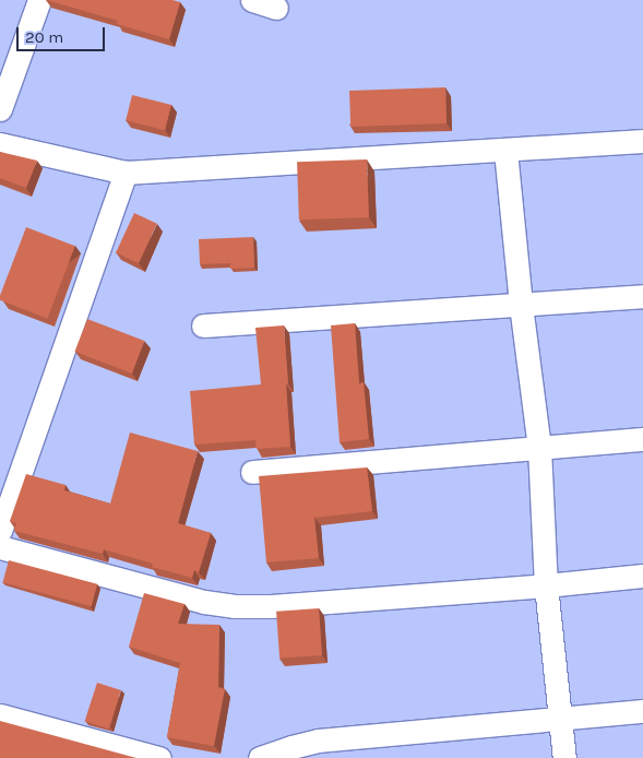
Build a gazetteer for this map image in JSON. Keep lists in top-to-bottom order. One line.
{"scale_bar":"20 m"}
